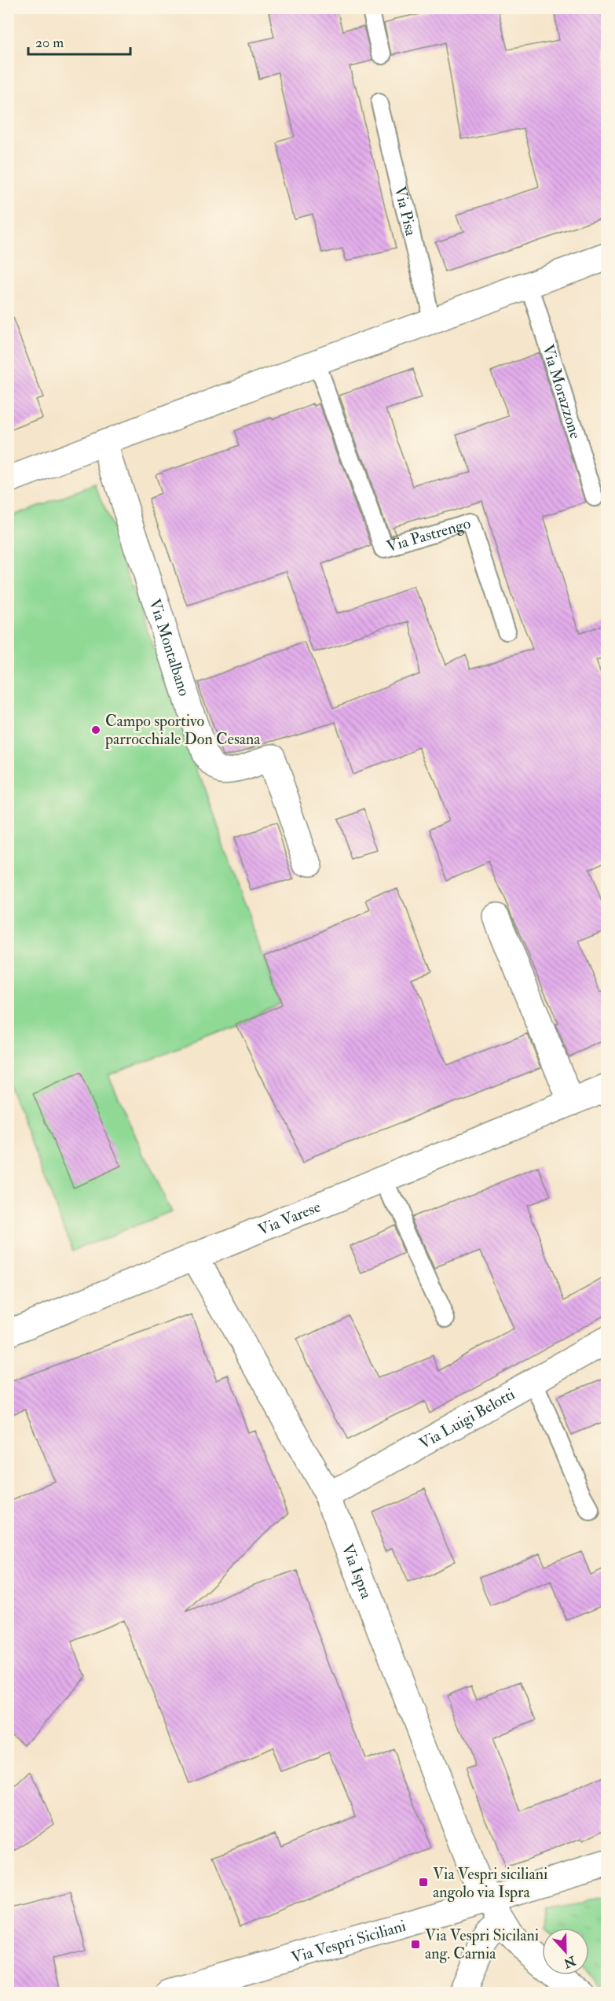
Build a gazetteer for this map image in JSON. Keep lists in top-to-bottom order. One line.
{"streets":{"street":["Via Montalbano","Via Varese","Via Luigi Belotti","Via Ispra","Via Vespri Siciliani"],"lane":["Via Pisa","Via Morazzone","Via Pastrengo"]},"crossings":[["Via Varese","Via Ispra"],["Via Luigi Belotti","Via Ispra"],["Via Ispra","Via Vespri Siciliani"]],"places":{"other":["Campo sportivo parrocchiale Don Cesana"],"transit":["Via Vespri siciliani angolo via Ispra","Via Vespri Sicilani ang. Carnia"]},"scale_bar":"20 m","north":"bottom"}
